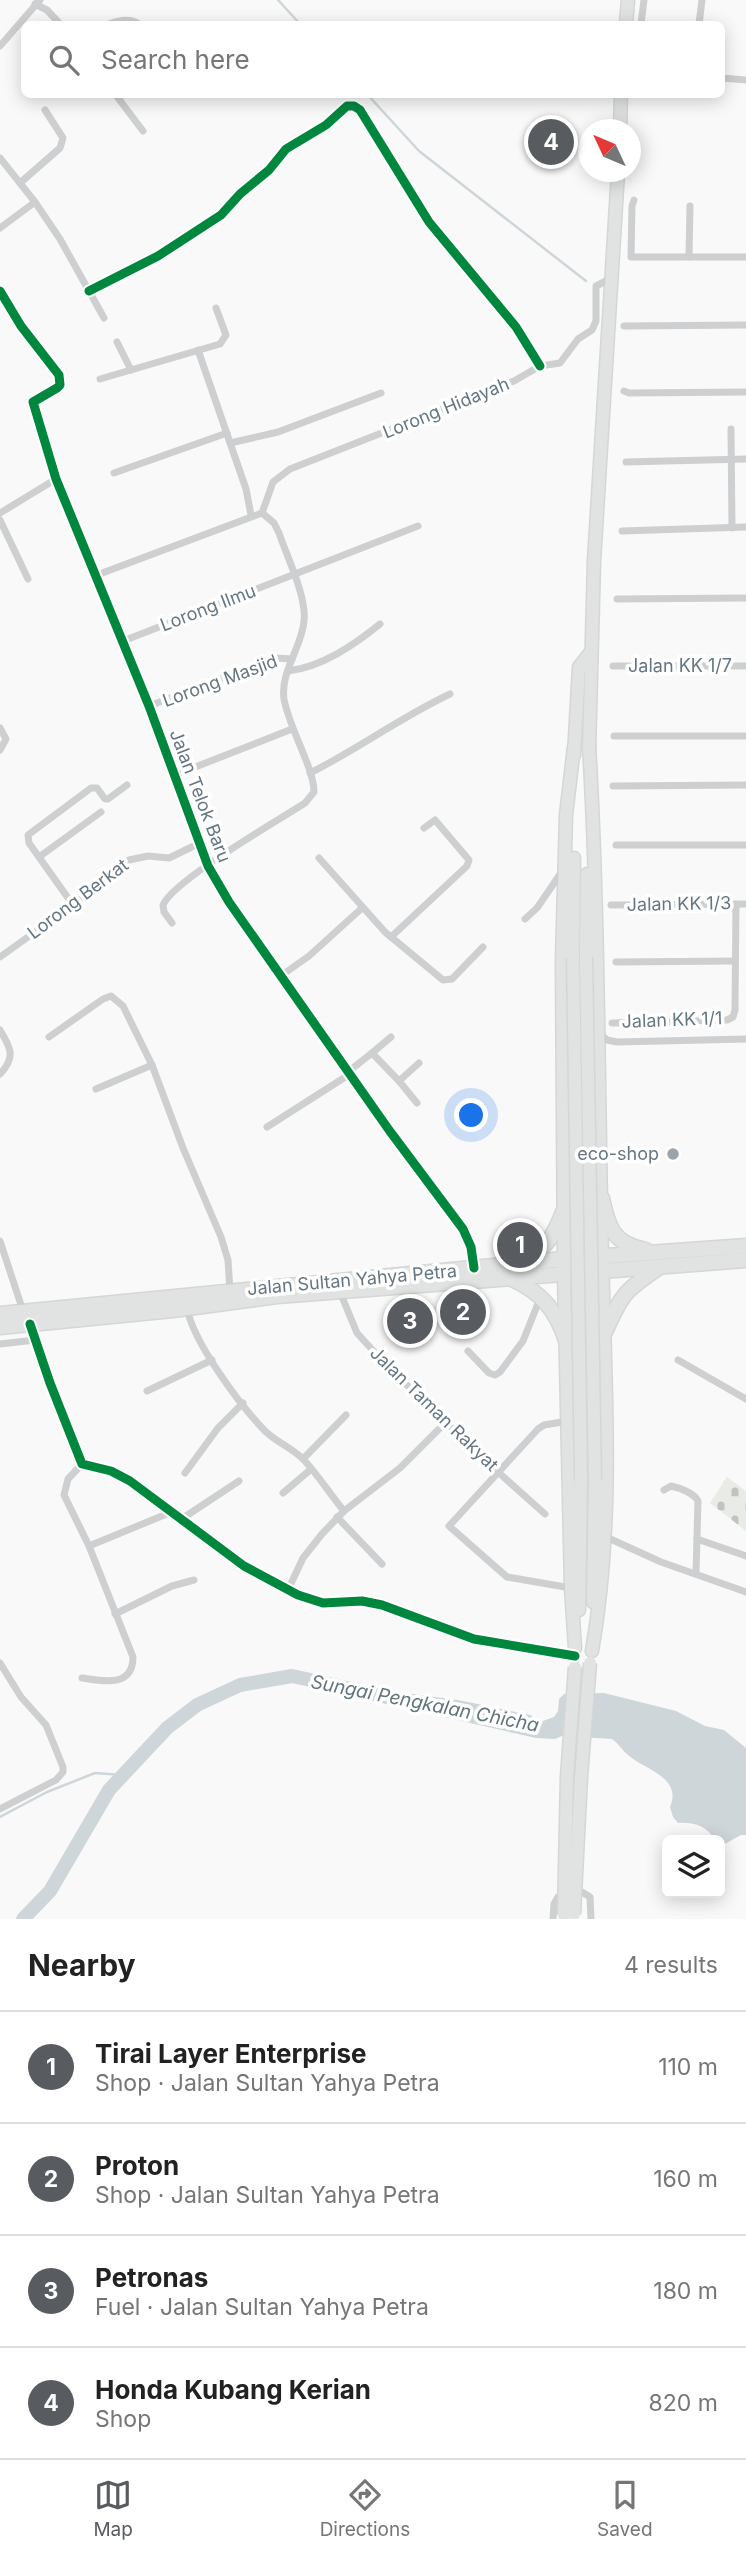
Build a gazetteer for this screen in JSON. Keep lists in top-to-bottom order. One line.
{"streets":{"highway":["Jalan Sultan Yahya Petra"],"street":["Lorong Hidayah","Lorong Ilmu","Jalan KK 1/7","Lorong Masjid","Jalan Telok Baru","Lorong Berkat","Jalan KK 1/3","Jalan KK 1/1","Jalan Taman Rakyat"]},"crossings":[["Lorong Ilmu","Jalan Telok Baru"],["Lorong Masjid","Jalan Telok Baru"],["Jalan Telok Baru","Lorong Berkat"],["Jalan Telok Baru","Jalan Sultan Yahya Petra"],["Jalan Sultan Yahya Petra","Jalan Taman Rakyat"]],"water":["Sungai Pengkalan Chicha"],"places":["eco-shop"],"north":"top left","page":{"search":"Search here","pins":["4","1","2","3"],"heading":["Nearby","4 results"],"list":[{"mark":"1","name":"Tirai Layer Enterprise","note":"Shop · Jalan Sultan Yahya Petra","value":"110 m"},{"mark":"2","name":"Proton","note":"Shop · Jalan Sultan Yahya Petra","value":"160 m"},{"mark":"3","name":"Petronas","note":"Fuel · Jalan Sultan Yahya Petra","value":"180 m"},{"mark":"4","name":"Honda Kubang Kerian","note":"Shop","value":"820 m"}],"nav":["Map","Directions","Saved"]}}
